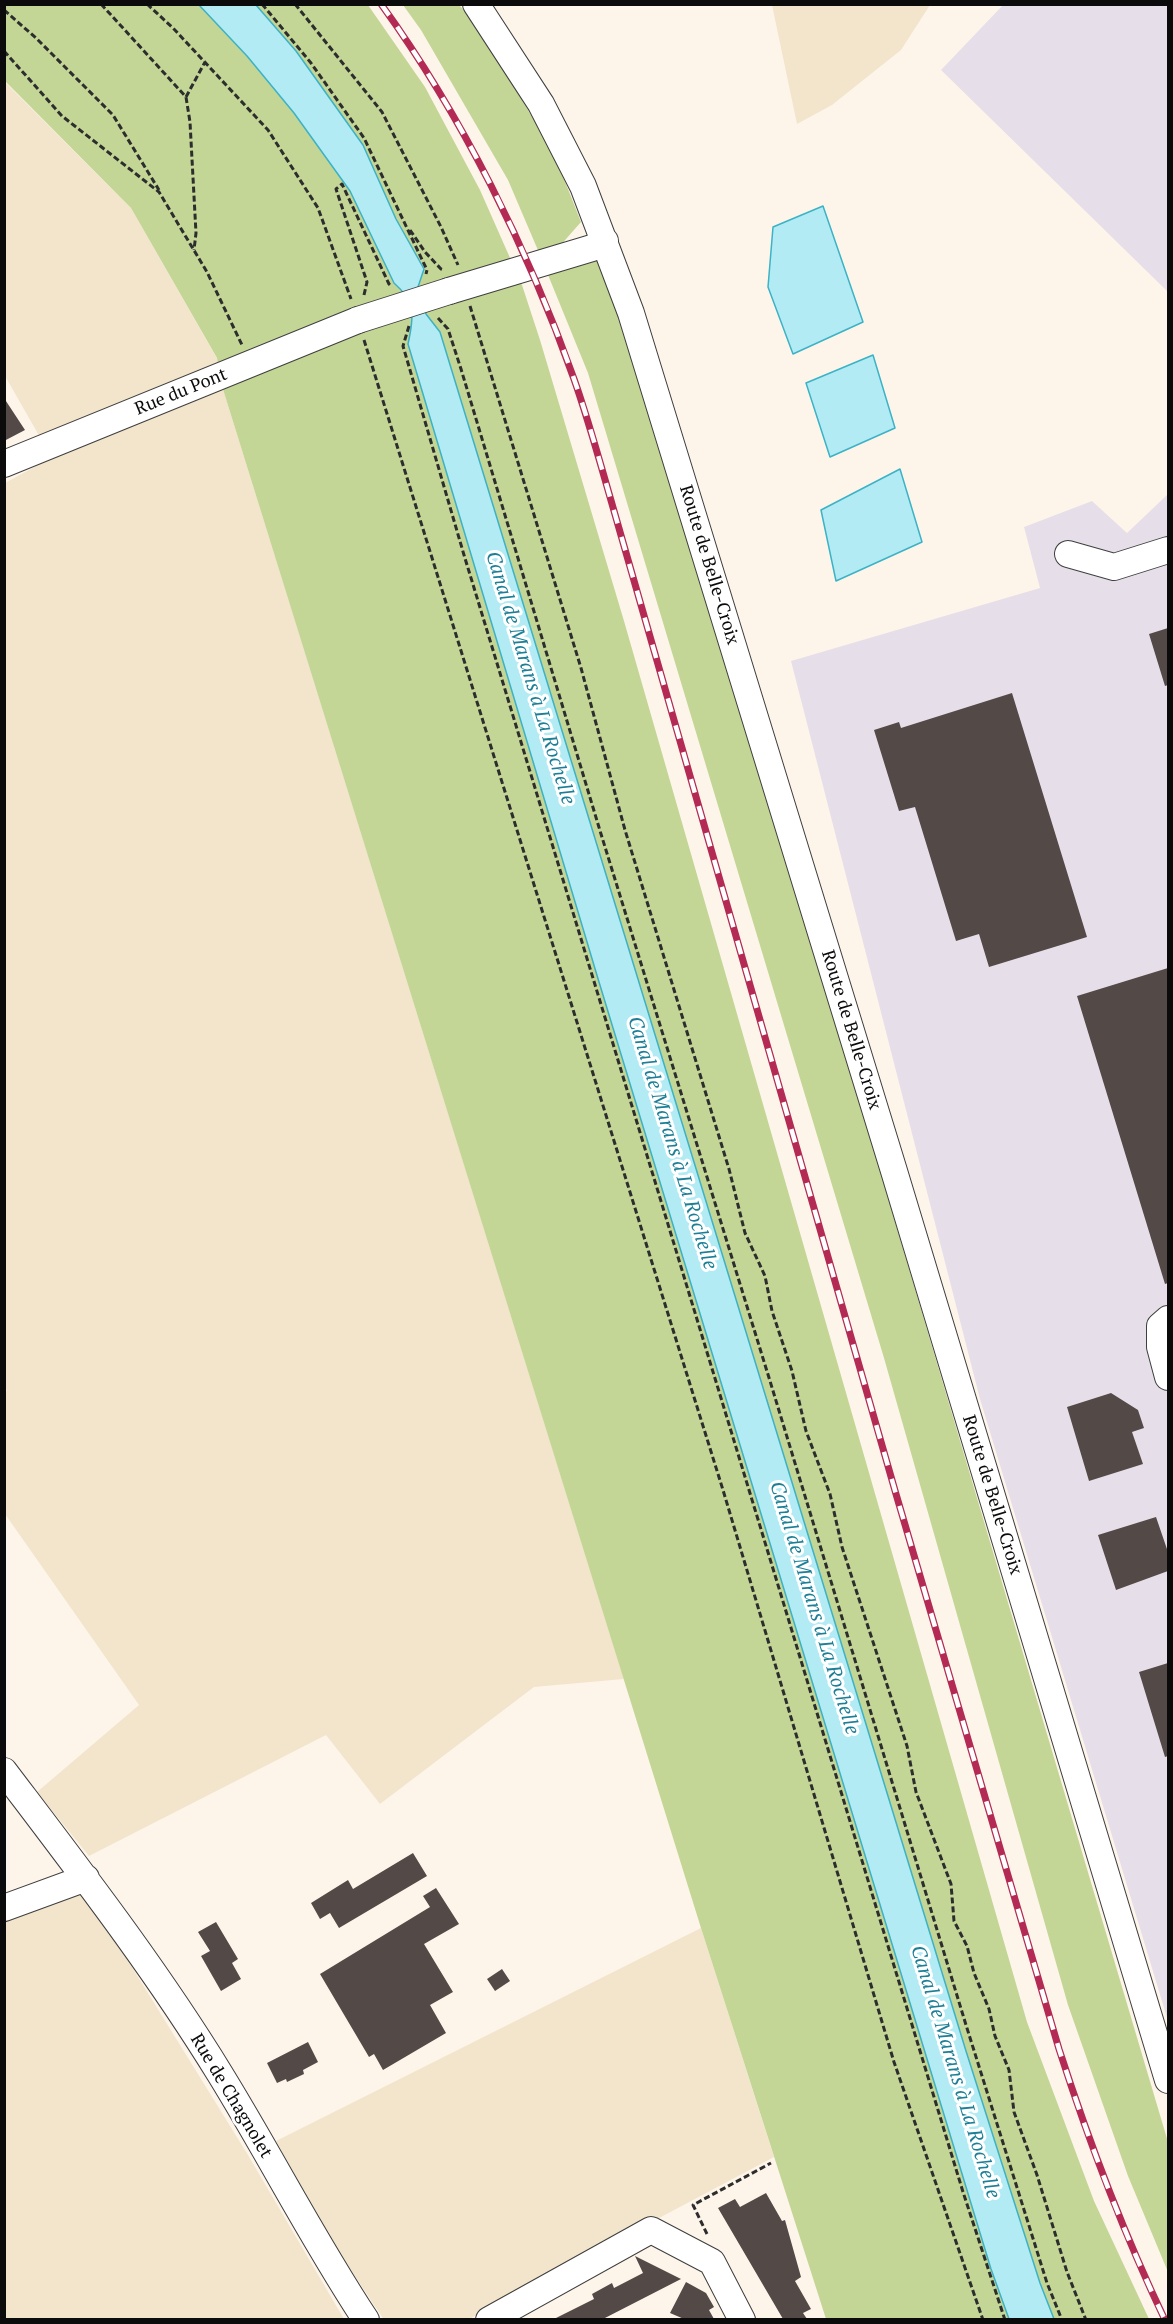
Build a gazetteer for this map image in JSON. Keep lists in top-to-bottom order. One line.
{"streets":{"street":["Rue du Pont","Route de Belle-Croix","Rue de Chagnolet"]},"crossings":[["Rue du Pont","Route de Belle-Croix"]],"water":["Canal de Marans à La Rochelle"]}
